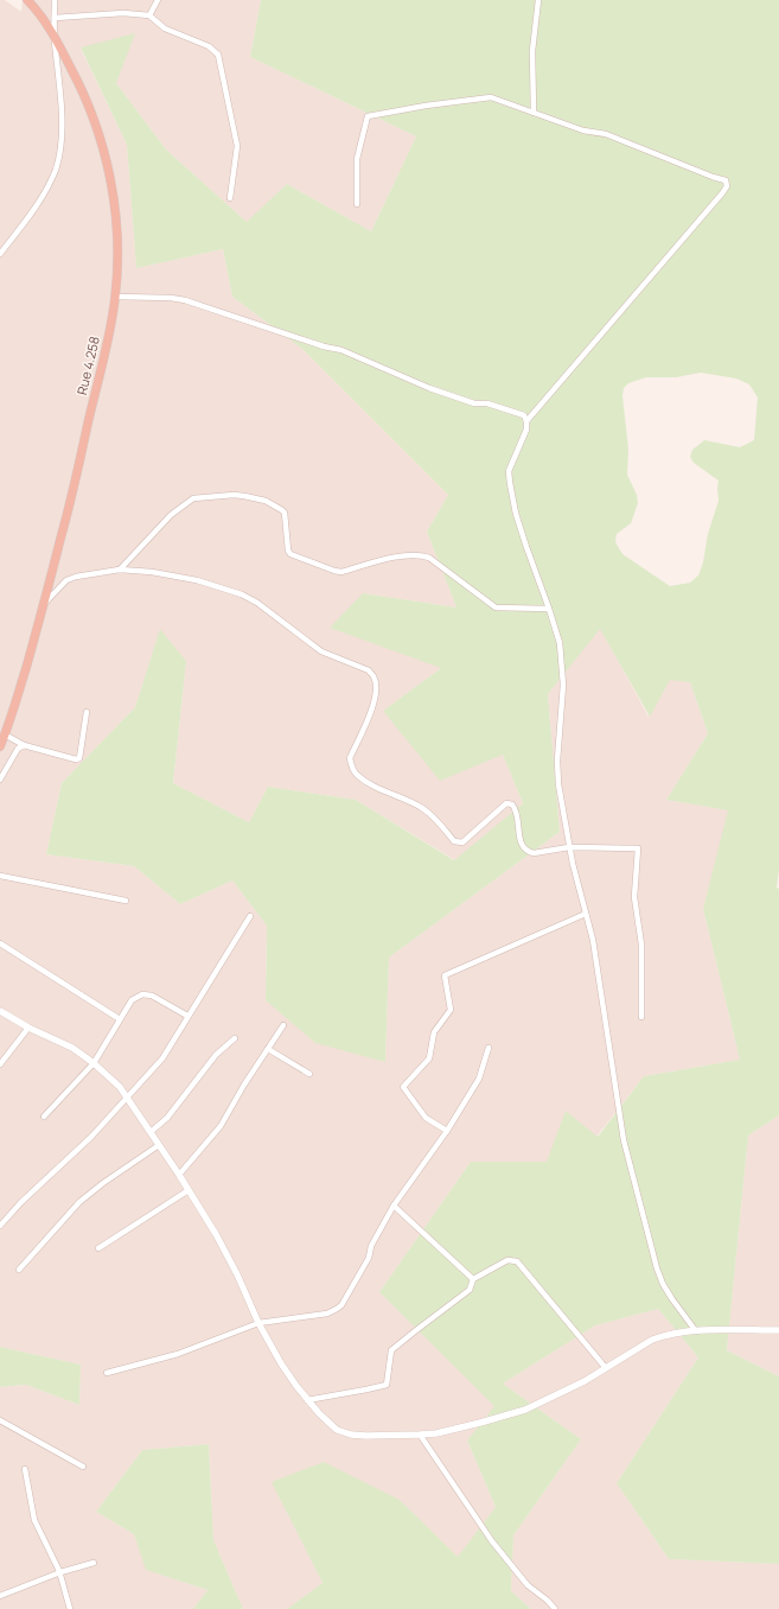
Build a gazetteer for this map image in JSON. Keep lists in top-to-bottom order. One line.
{"streets":{"highway":["Rue 4.258"]}}
